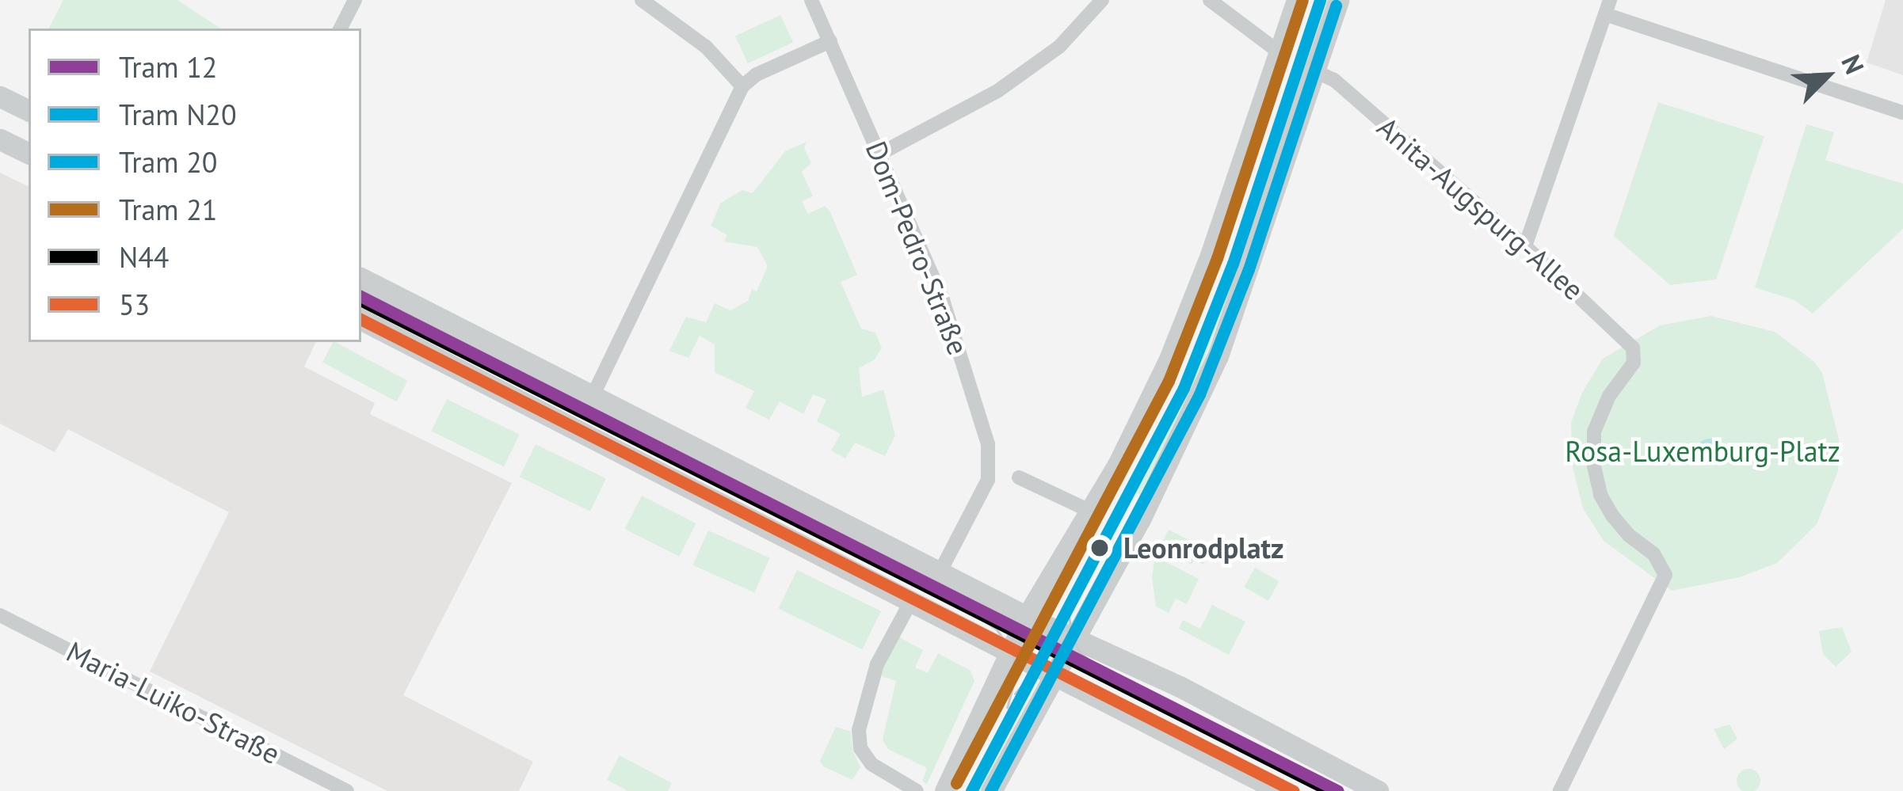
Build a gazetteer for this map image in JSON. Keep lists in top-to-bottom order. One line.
{"streets":{"street":["Anita-Augspurg-Allee","Dom-Pedro-Straße","Maria-Luiko-Straße"]},"parks":["Rosa-Luxemburg-Platz"],"places":["Leonrodplatz"],"lines":["tram line N20","tram line 21","tram line 20","tram line 12","transit line N44","transit line 53"],"legend":["Tram 12","Tram N20","Tram 20","Tram 21","N44","53"],"north":"top right"}
